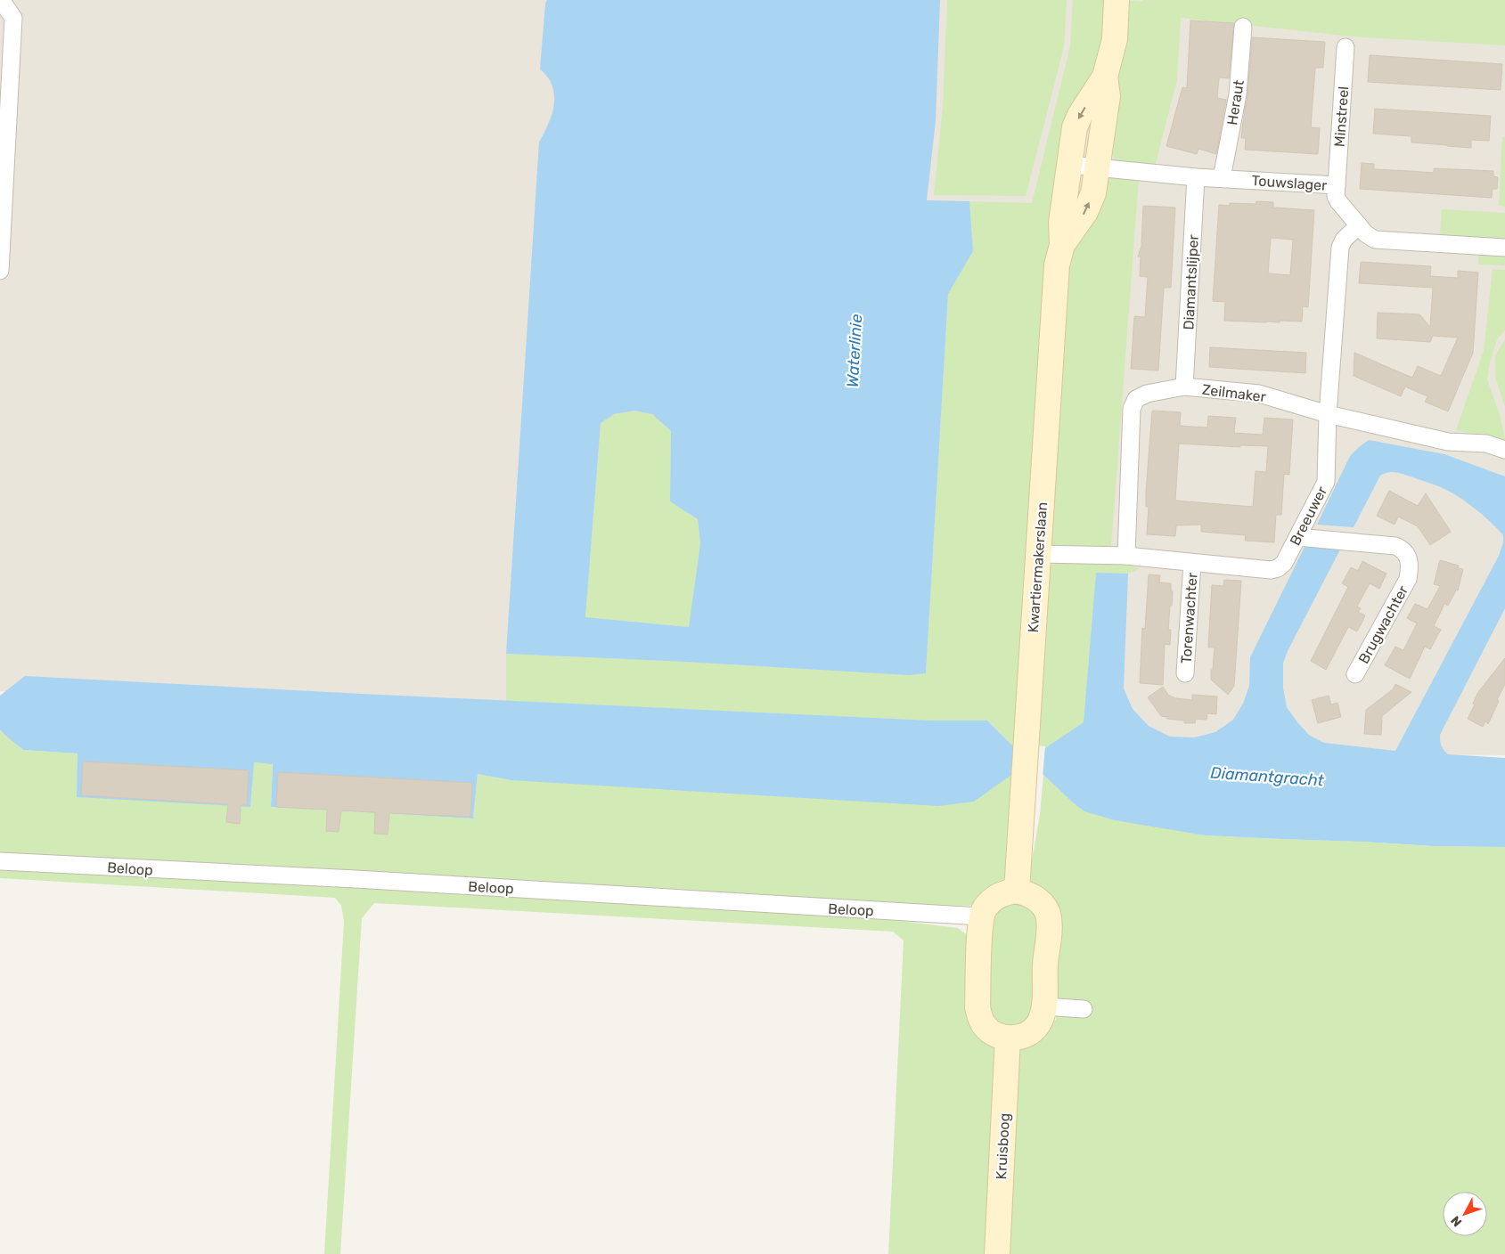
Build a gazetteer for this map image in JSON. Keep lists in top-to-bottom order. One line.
{"streets":{"main road":["Kwartiermakerslaan","Kruisboog"],"street":["Heraut","Minstreel","Touwslager","Diamantslijper","Zeilmaker","Breeuwer","Torenwachter","Brugwachter","Beloop"]},"crossings":[["Heraut","Touwslager"],["Minstreel","Touwslager"],["Touwslager","Diamantslijper"],["Touwslager","Breeuwer"],["Touwslager","Kwartiermakerslaan"],["Diamantslijper","Zeilmaker"],["Zeilmaker","Breeuwer"],["Breeuwer","Kwartiermakerslaan"],["Breeuwer","Torenwachter"],["Breeuwer","Brugwachter"]],"water":["Waterlinie","Diamantgracht"],"north":"bottom left"}
